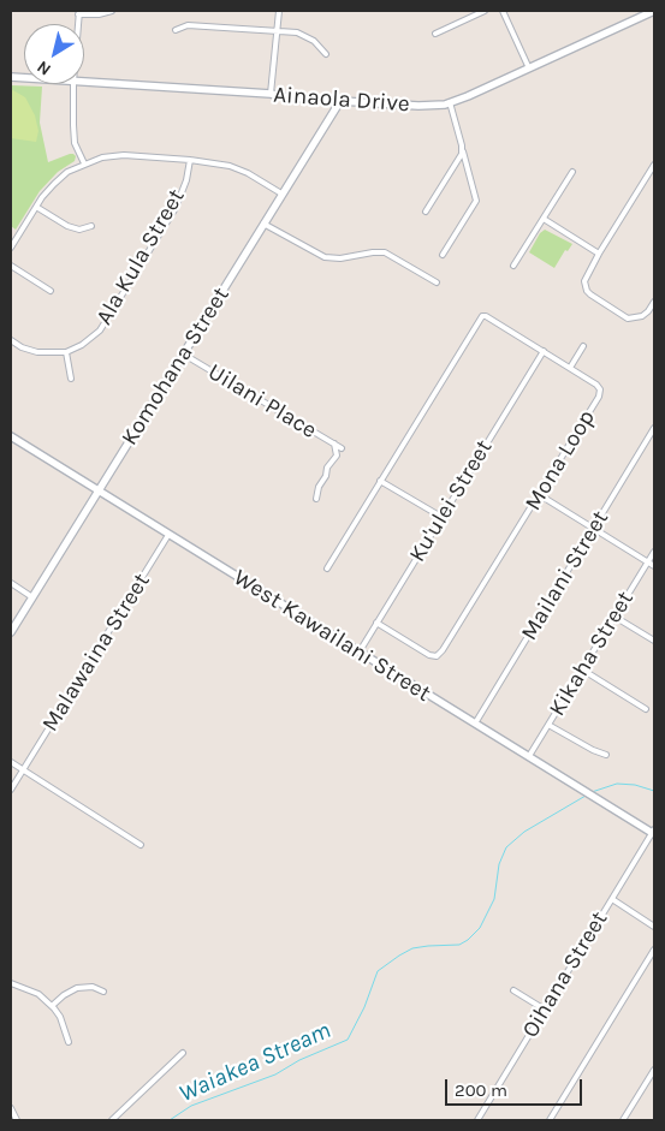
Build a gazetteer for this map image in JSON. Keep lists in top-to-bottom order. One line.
{"streets":{"street":["Ainaola Drive","Ala Kula Street","Komohana Street","Uilani Place","Mona Loop","Ku'ulei Street","Mailani Street","West Kawailani Street","Malawaina Street","Kikaha Street","Oihana Street"]},"crossings":[["Ainaola Drive","Komohana Street"],["Komohana Street","Uilani Place"],["Komohana Street","West Kawailani Street"],["Mona Loop","Ku'ulei Street"],["Ku'ulei Street","West Kawailani Street"],["Mailani Street","West Kawailani Street"],["West Kawailani Street","Malawaina Street"],["West Kawailani Street","Kikaha Street"],["West Kawailani Street","Oihana Street"]],"water":["Waiakea Stream"],"scale_bar":"200 m","north":"bottom left"}
